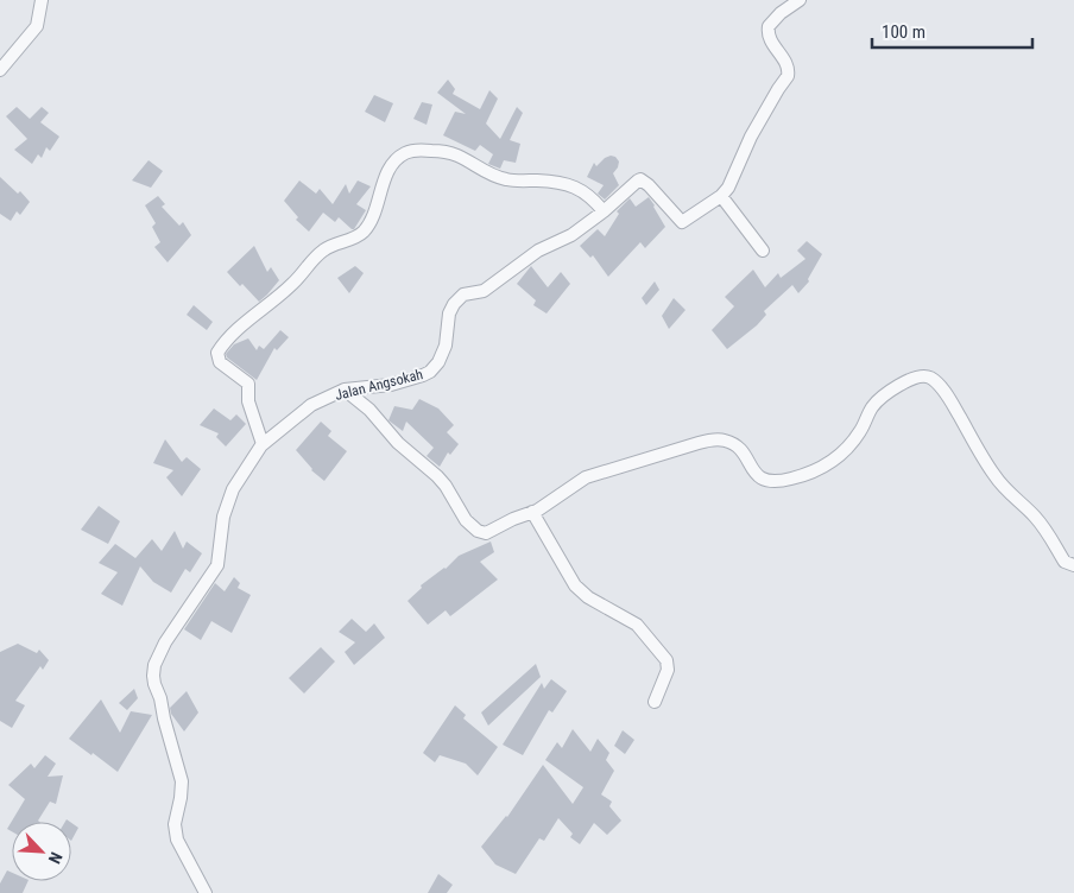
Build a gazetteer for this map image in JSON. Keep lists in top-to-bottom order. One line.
{"streets":{"street":["Jalan Angsokah"]},"scale_bar":"100 m","north":"bottom right"}
